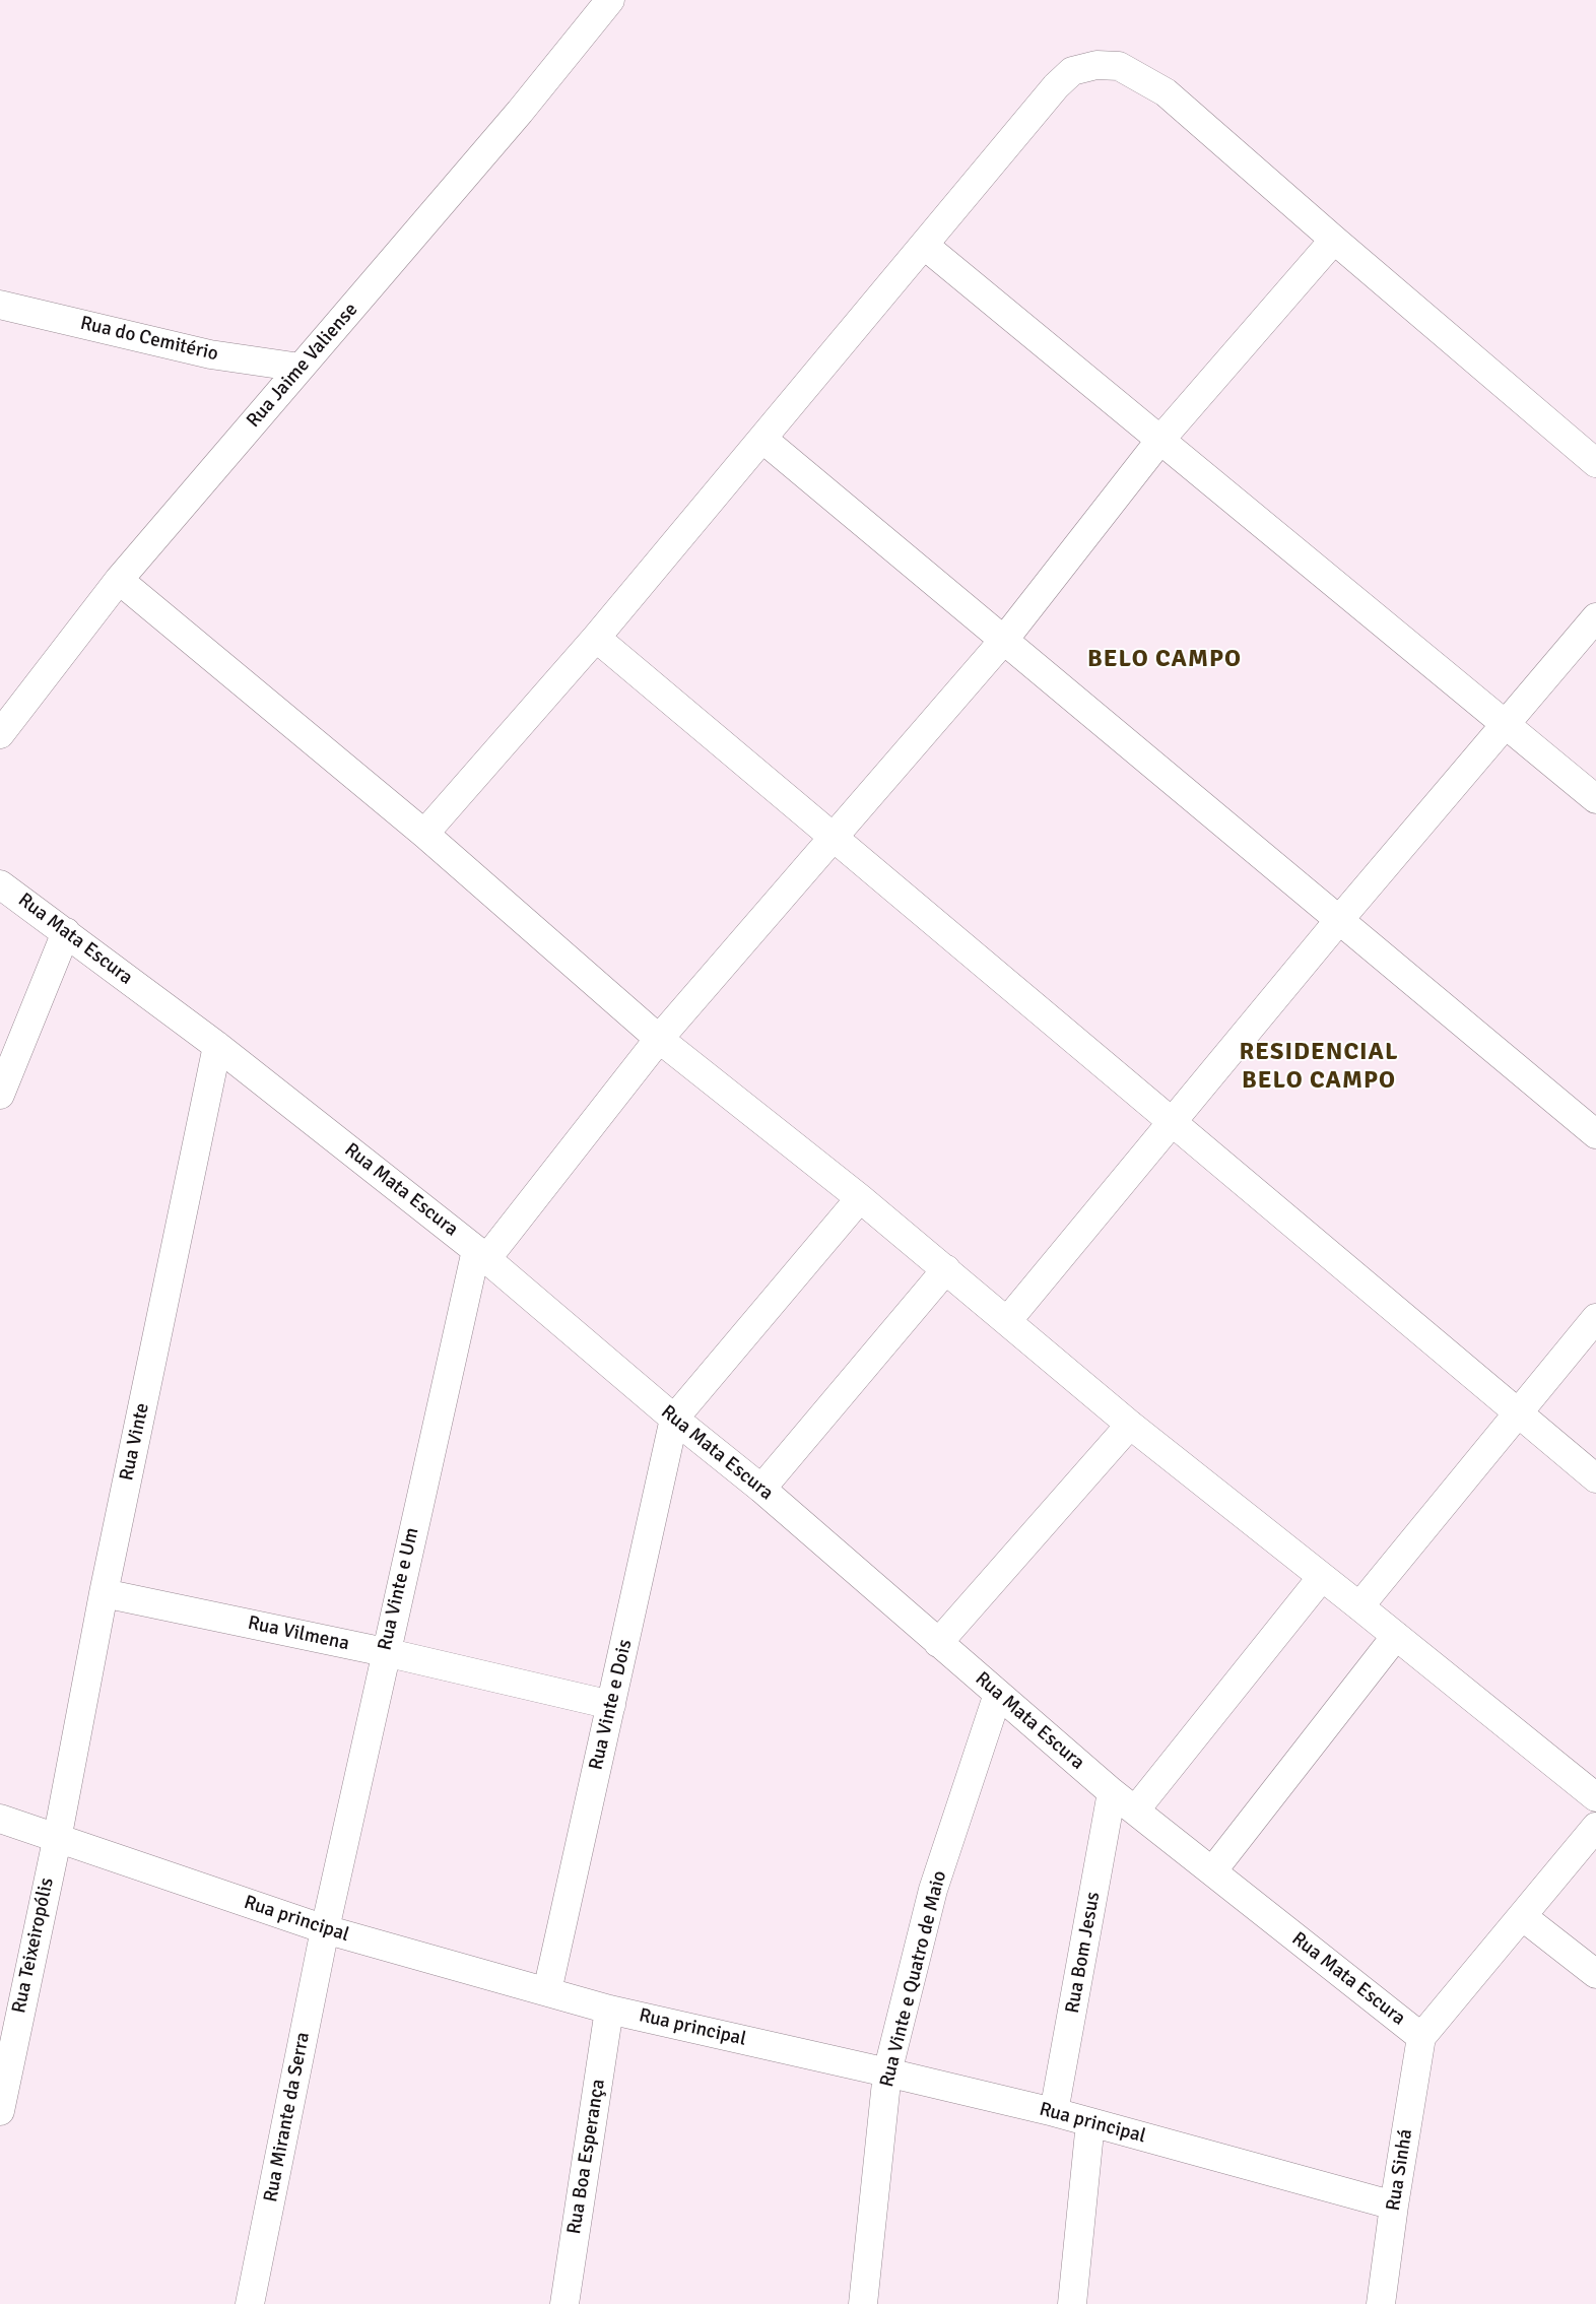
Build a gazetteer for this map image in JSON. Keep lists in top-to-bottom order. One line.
{"streets":{"street":["Rua do Cemitério","Rua Jaime Valiense","Rua Mata Escura","Rua Vinte","Rua Vinte e Um","Rua Vilmena","Rua Vinte e Dois","Rua principal","Rua Teixeiropólis","Rua Bom Jesus","Rua Vinte e Quatro de Maio","Rua Mirante da Serra","Rua Boa Esperança","Rua Sinhá"]},"crossings":[["Rua do Cemitério","Rua Jaime Valiense"],["Rua Mata Escura","Rua Vinte"],["Rua Mata Escura","Rua Vinte e Um"],["Rua Mata Escura","Rua Vinte e Dois"],["Rua Mata Escura","Rua Bom Jesus"],["Rua Mata Escura","Rua Vinte e Quatro de Maio"],["Rua Mata Escura","Rua Sinhá"],["Rua Vinte","Rua Vilmena"],["Rua Vinte","Rua principal"],["Rua Vinte","Rua Teixeiropólis"],["Rua Vinte e Um","Rua Vilmena"],["Rua Vinte e Um","Rua principal"],["Rua Vinte e Um","Rua Mirante da Serra"],["Rua Vilmena","Rua Vinte e Dois"],["Rua Vinte e Dois","Rua principal"],["Rua principal","Rua Teixeiropólis"],["Rua principal","Rua Bom Jesus"],["Rua principal","Rua Vinte e Quatro de Maio"],["Rua principal","Rua Mirante da Serra"],["Rua principal","Rua Boa Esperança"],["Rua principal","Rua Sinhá"]],"districts":["BELO CAMPO","RESIDENCIAL BELO CAMPO"]}
